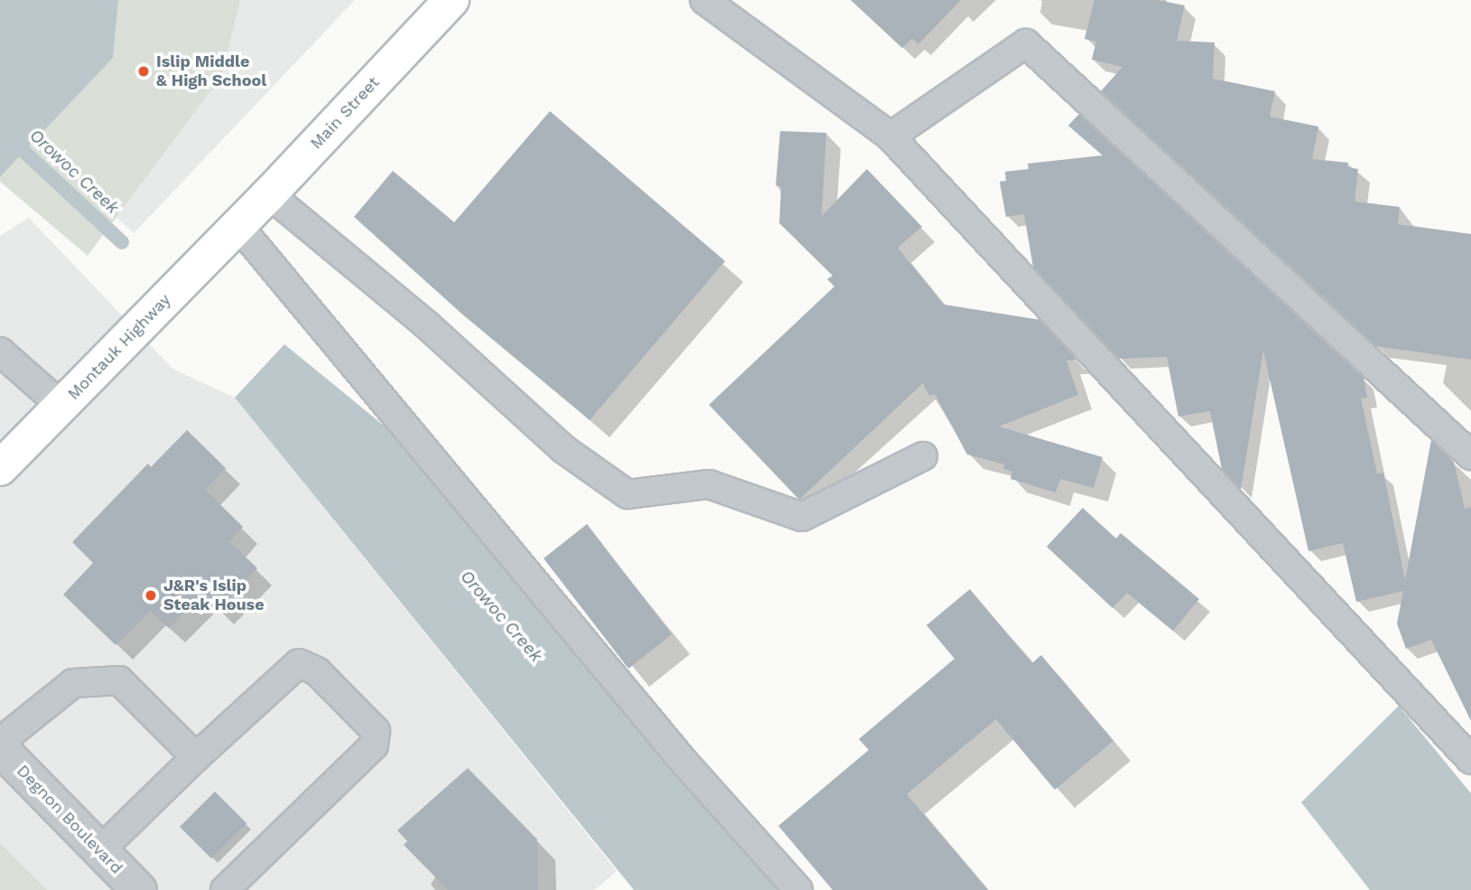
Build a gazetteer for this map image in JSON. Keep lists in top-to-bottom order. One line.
{"streets":{"main road":["Main Street","Montauk Highway"],"street":["Degnon Boulevard"]},"crossings":[["Main Street","Montauk Highway"]],"water":["Orowoc Creek"],"places":["Islip Middle & High School","J&R's Islip Steak House"]}
